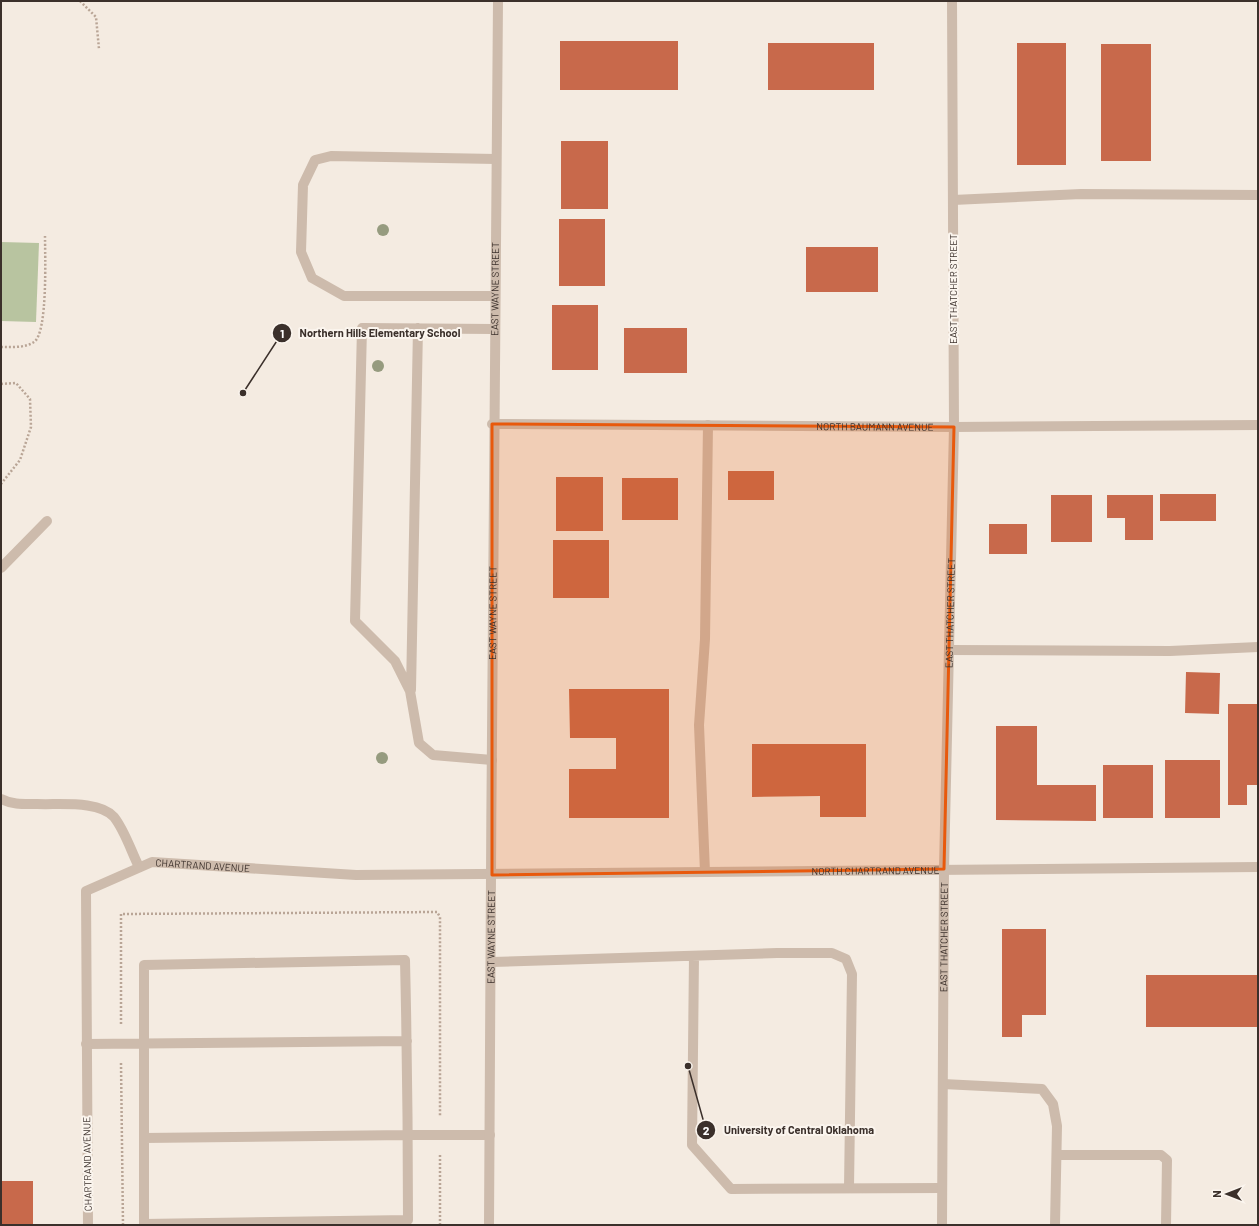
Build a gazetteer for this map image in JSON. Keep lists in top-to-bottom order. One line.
{"streets":{"street":["EAST WAYNE STREET","EAST THATCHER STREET","NORTH BAUMANN AVENUE","CHARTRAND AVENUE","NORTH CHARTRAND AVENUE"]},"crossings":[["EAST WAYNE STREET","NORTH BAUMANN AVENUE"],["EAST WAYNE STREET","CHARTRAND AVENUE"],["EAST WAYNE STREET","NORTH CHARTRAND AVENUE"],["EAST THATCHER STREET","NORTH BAUMANN AVENUE"],["EAST THATCHER STREET","NORTH CHARTRAND AVENUE"],["CHARTRAND AVENUE","NORTH CHARTRAND AVENUE"]],"places":["Northern Hills Elementary School","University of Central Oklahoma"],"north":"left"}
